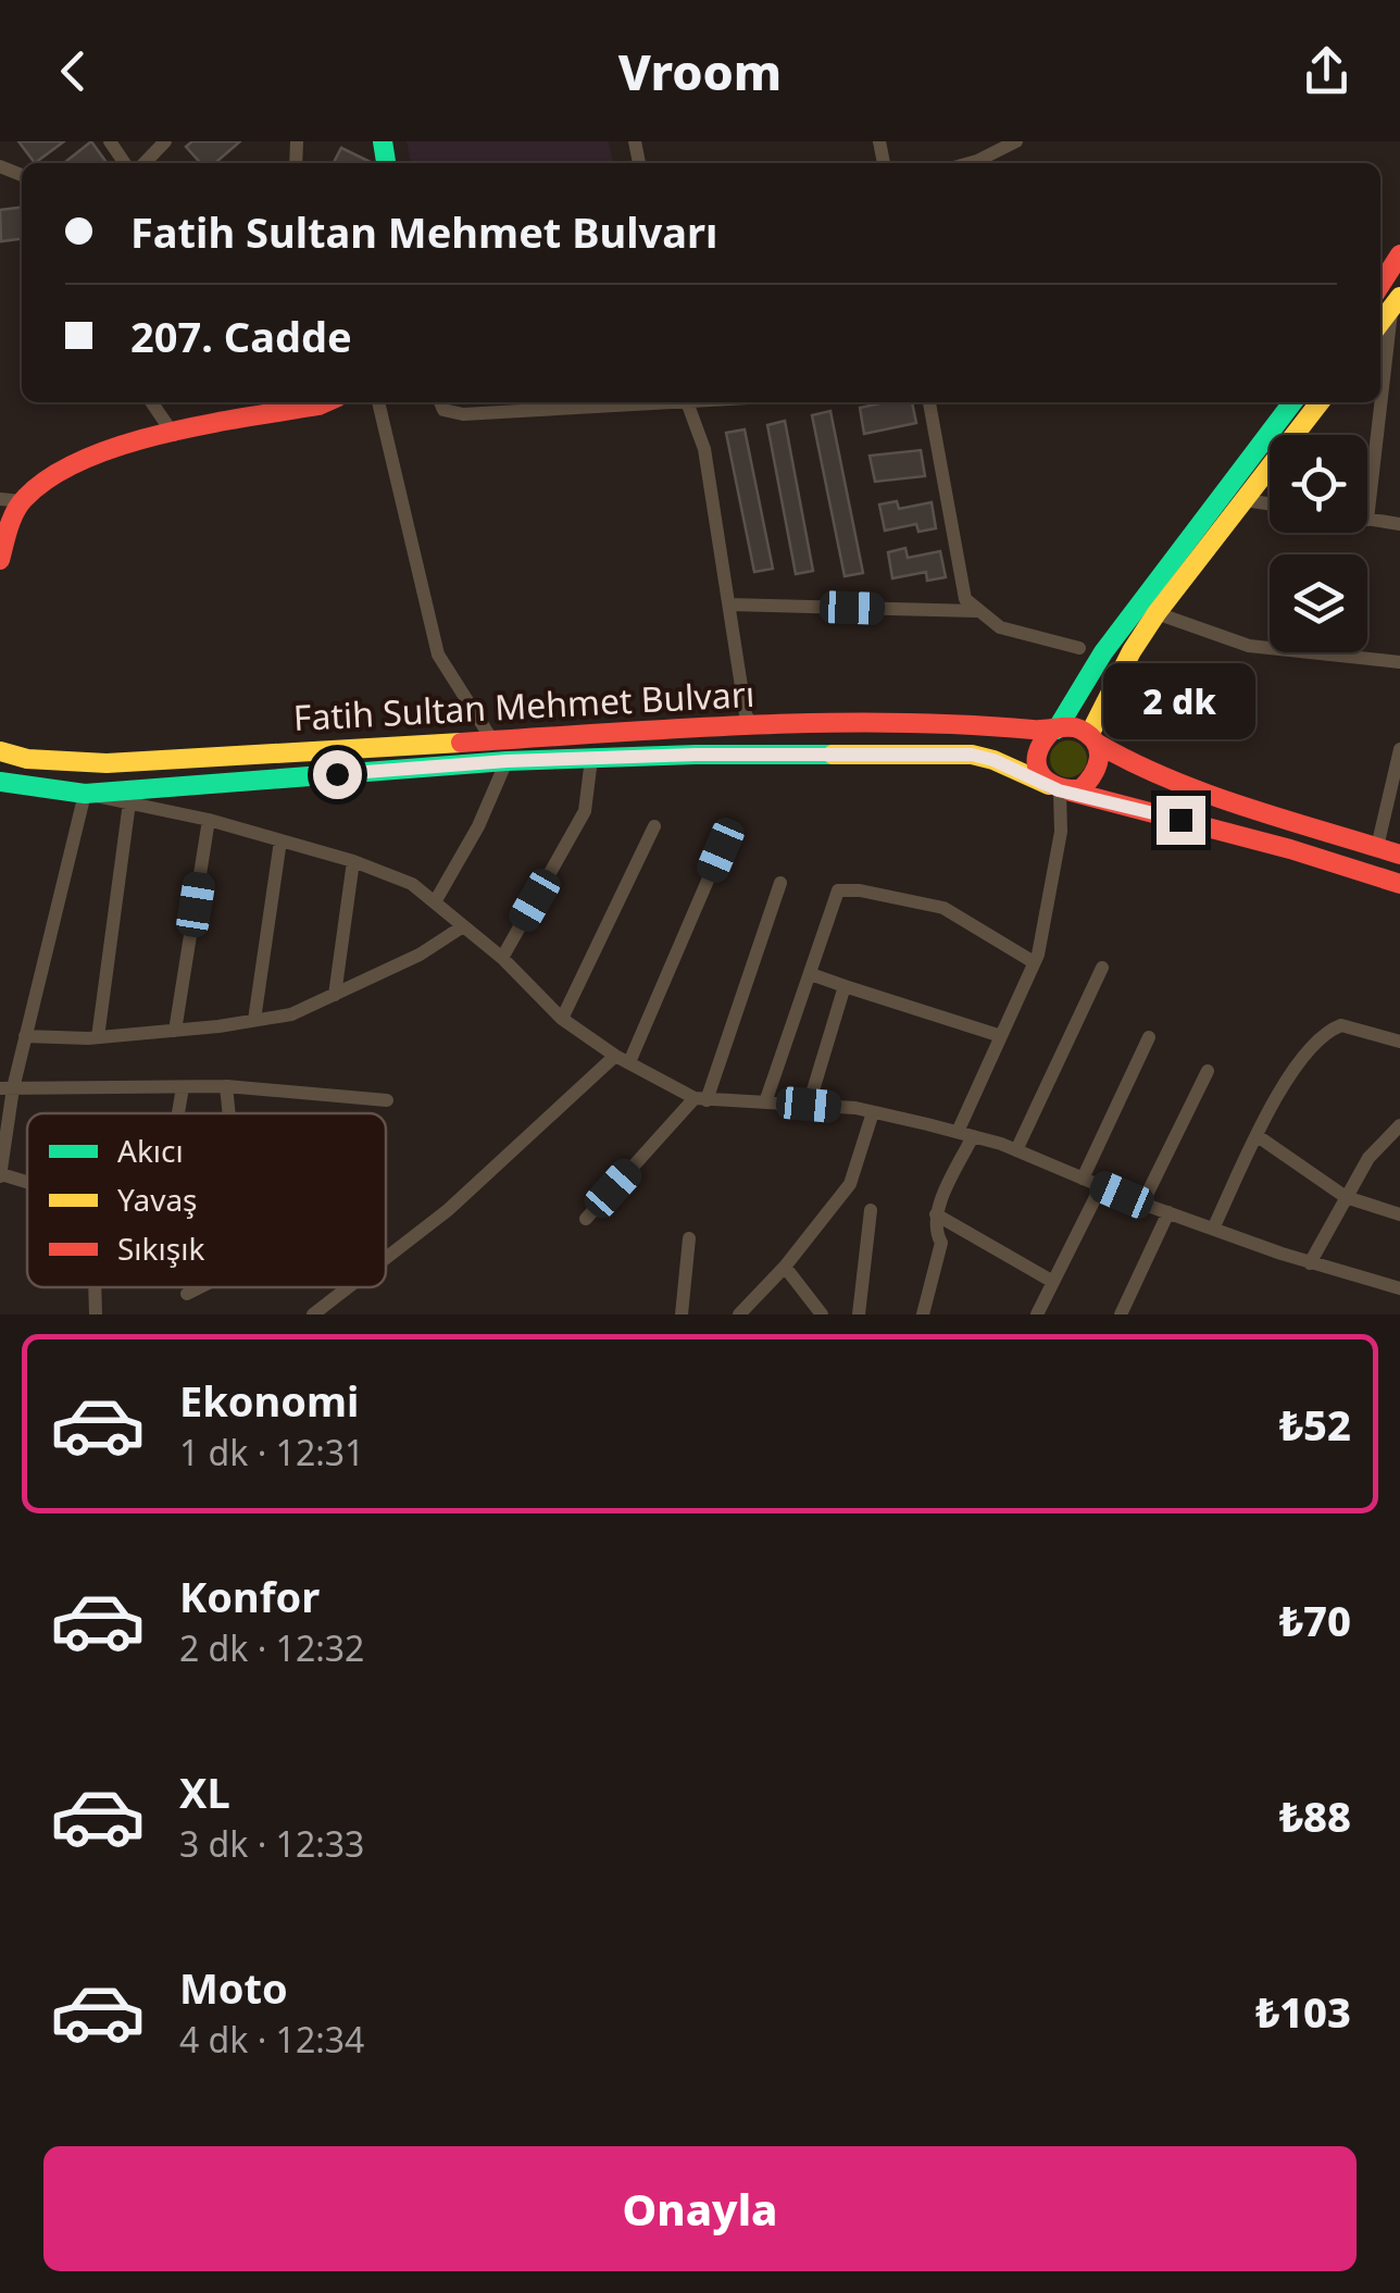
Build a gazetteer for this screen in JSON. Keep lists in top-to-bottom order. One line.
{"streets":{"main road":["Fatih Sultan Mehmet Bulvarı"]},"legend":["Akıcı","Yavaş","Sıkışık"],"page":{"header":"Vroom","banner":["Fatih Sultan Mehmet Bulvarı","207. Cadde"],"bubble":"2 dk","list":[{"name":"Ekonomi","note":"1 dk · 12:31","value":"₺52"},{"name":"Konfor","note":"2 dk · 12:32","value":"₺70"},{"name":"XL","note":"3 dk · 12:33","value":"₺88"},{"name":"Moto","note":"4 dk · 12:34","value":"₺103"}],"buttons":"Onayla"}}
